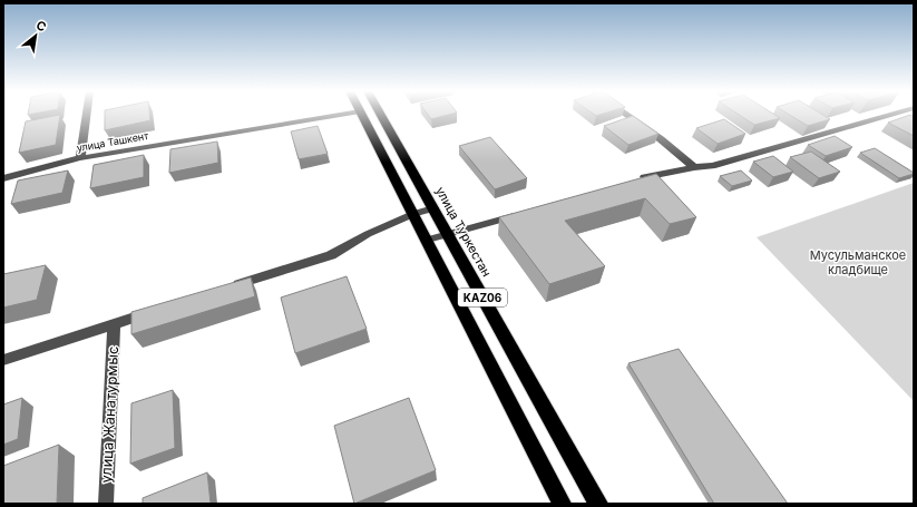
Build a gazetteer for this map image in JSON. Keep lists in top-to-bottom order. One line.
{"streets":{"highway":["улица Туркестан","KАZ06"],"street":["улица Ташкент","улица Жанатурмыс"]},"parks":["Мусульманское кладбище"],"north":"top right"}
